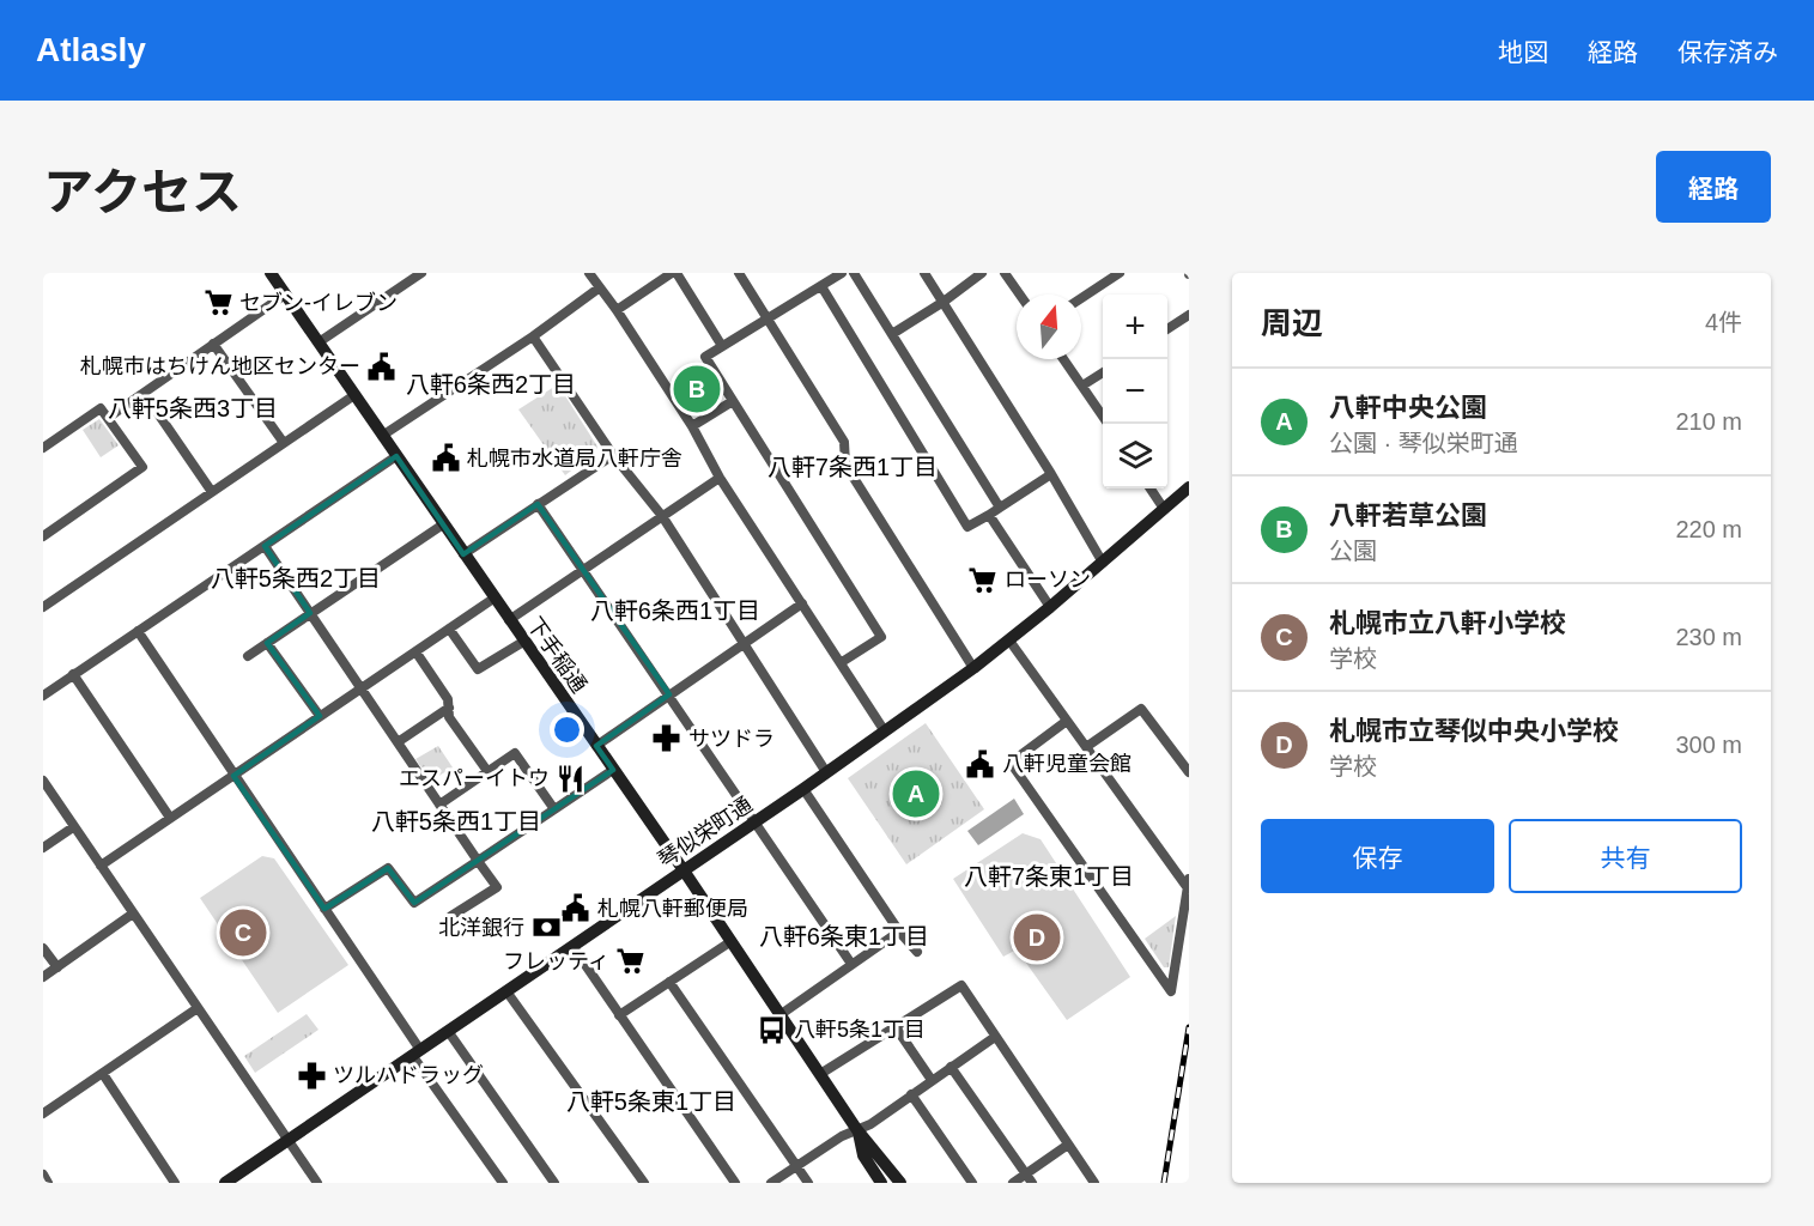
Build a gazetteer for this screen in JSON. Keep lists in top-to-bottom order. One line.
{"streets":{"main road":["下手稲通","琴似栄町通"]},"crossings":[["下手稲通","琴似栄町通"]],"districts":["八軒6条西2丁目","八軒5条西3丁目","八軒7条西1丁目","八軒5条西2丁目","八軒6条西1丁目","八軒5条西1丁目","八軒7条東1丁目","八軒6条東1丁目","八軒5条東1丁目"],"places":{"supermarket":["セブン-イレブン","ローソン","フレッティ"],"public building":["札幌市はちけん地区センター","札幌市水道局八軒庁舎","八軒児童会館","札幌八軒郵便局"],"pharmacy":["サツドラ","ツルハドラッグ"],"restaurant":["エスパーイトウ"],"bank":["北洋銀行"],"bus stop":["八軒5条1丁目"]},"north":"top","page":{"header":"Atlasly","nav":["地図","経路","保存済み"],"title":"アクセス","buttons":["経路",["保存","共有"]],"heading":["周辺","4件"],"map_buttons":["+","−"],"pins":["B","A","C","D"],"list":[{"mark":"A","name":"八軒中央公園","note":"公園 · 琴似栄町通","value":"210 m"},{"mark":"B","name":"八軒若草公園","note":"公園","value":"220 m"},{"mark":"C","name":"札幌市立八軒小学校","note":"学校","value":"230 m"},{"mark":"D","name":"札幌市立琴似中央小学校","note":"学校","value":"300 m"}]}}
